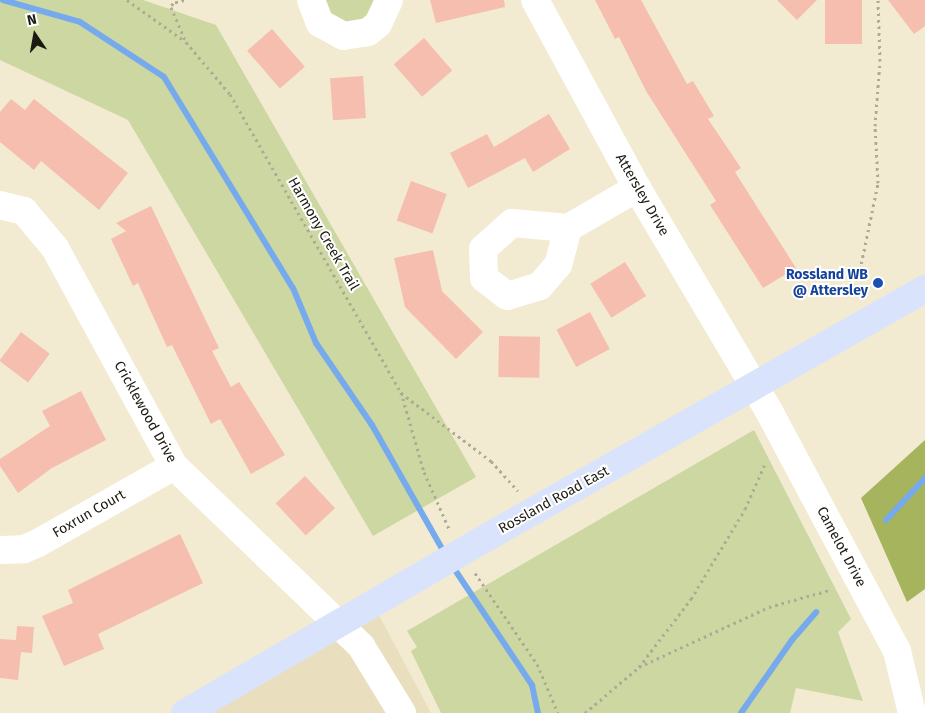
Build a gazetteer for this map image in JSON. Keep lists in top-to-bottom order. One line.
{"streets":{"main road":["Rossland Road East"],"street":["Attersley Drive","Cricklewood Drive","Foxrun Court","Camelot Drive"],"path":["Harmony Creek Trail"]},"crossings":[["Attersley Drive","Rossland Road East"],["Attersley Drive","Camelot Drive"],["Cricklewood Drive","Rossland Road East"],["Cricklewood Drive","Foxrun Court"],["Rossland Road East","Camelot Drive"]],"places":["Rossland WB @ Attersley"],"north":"top"}
